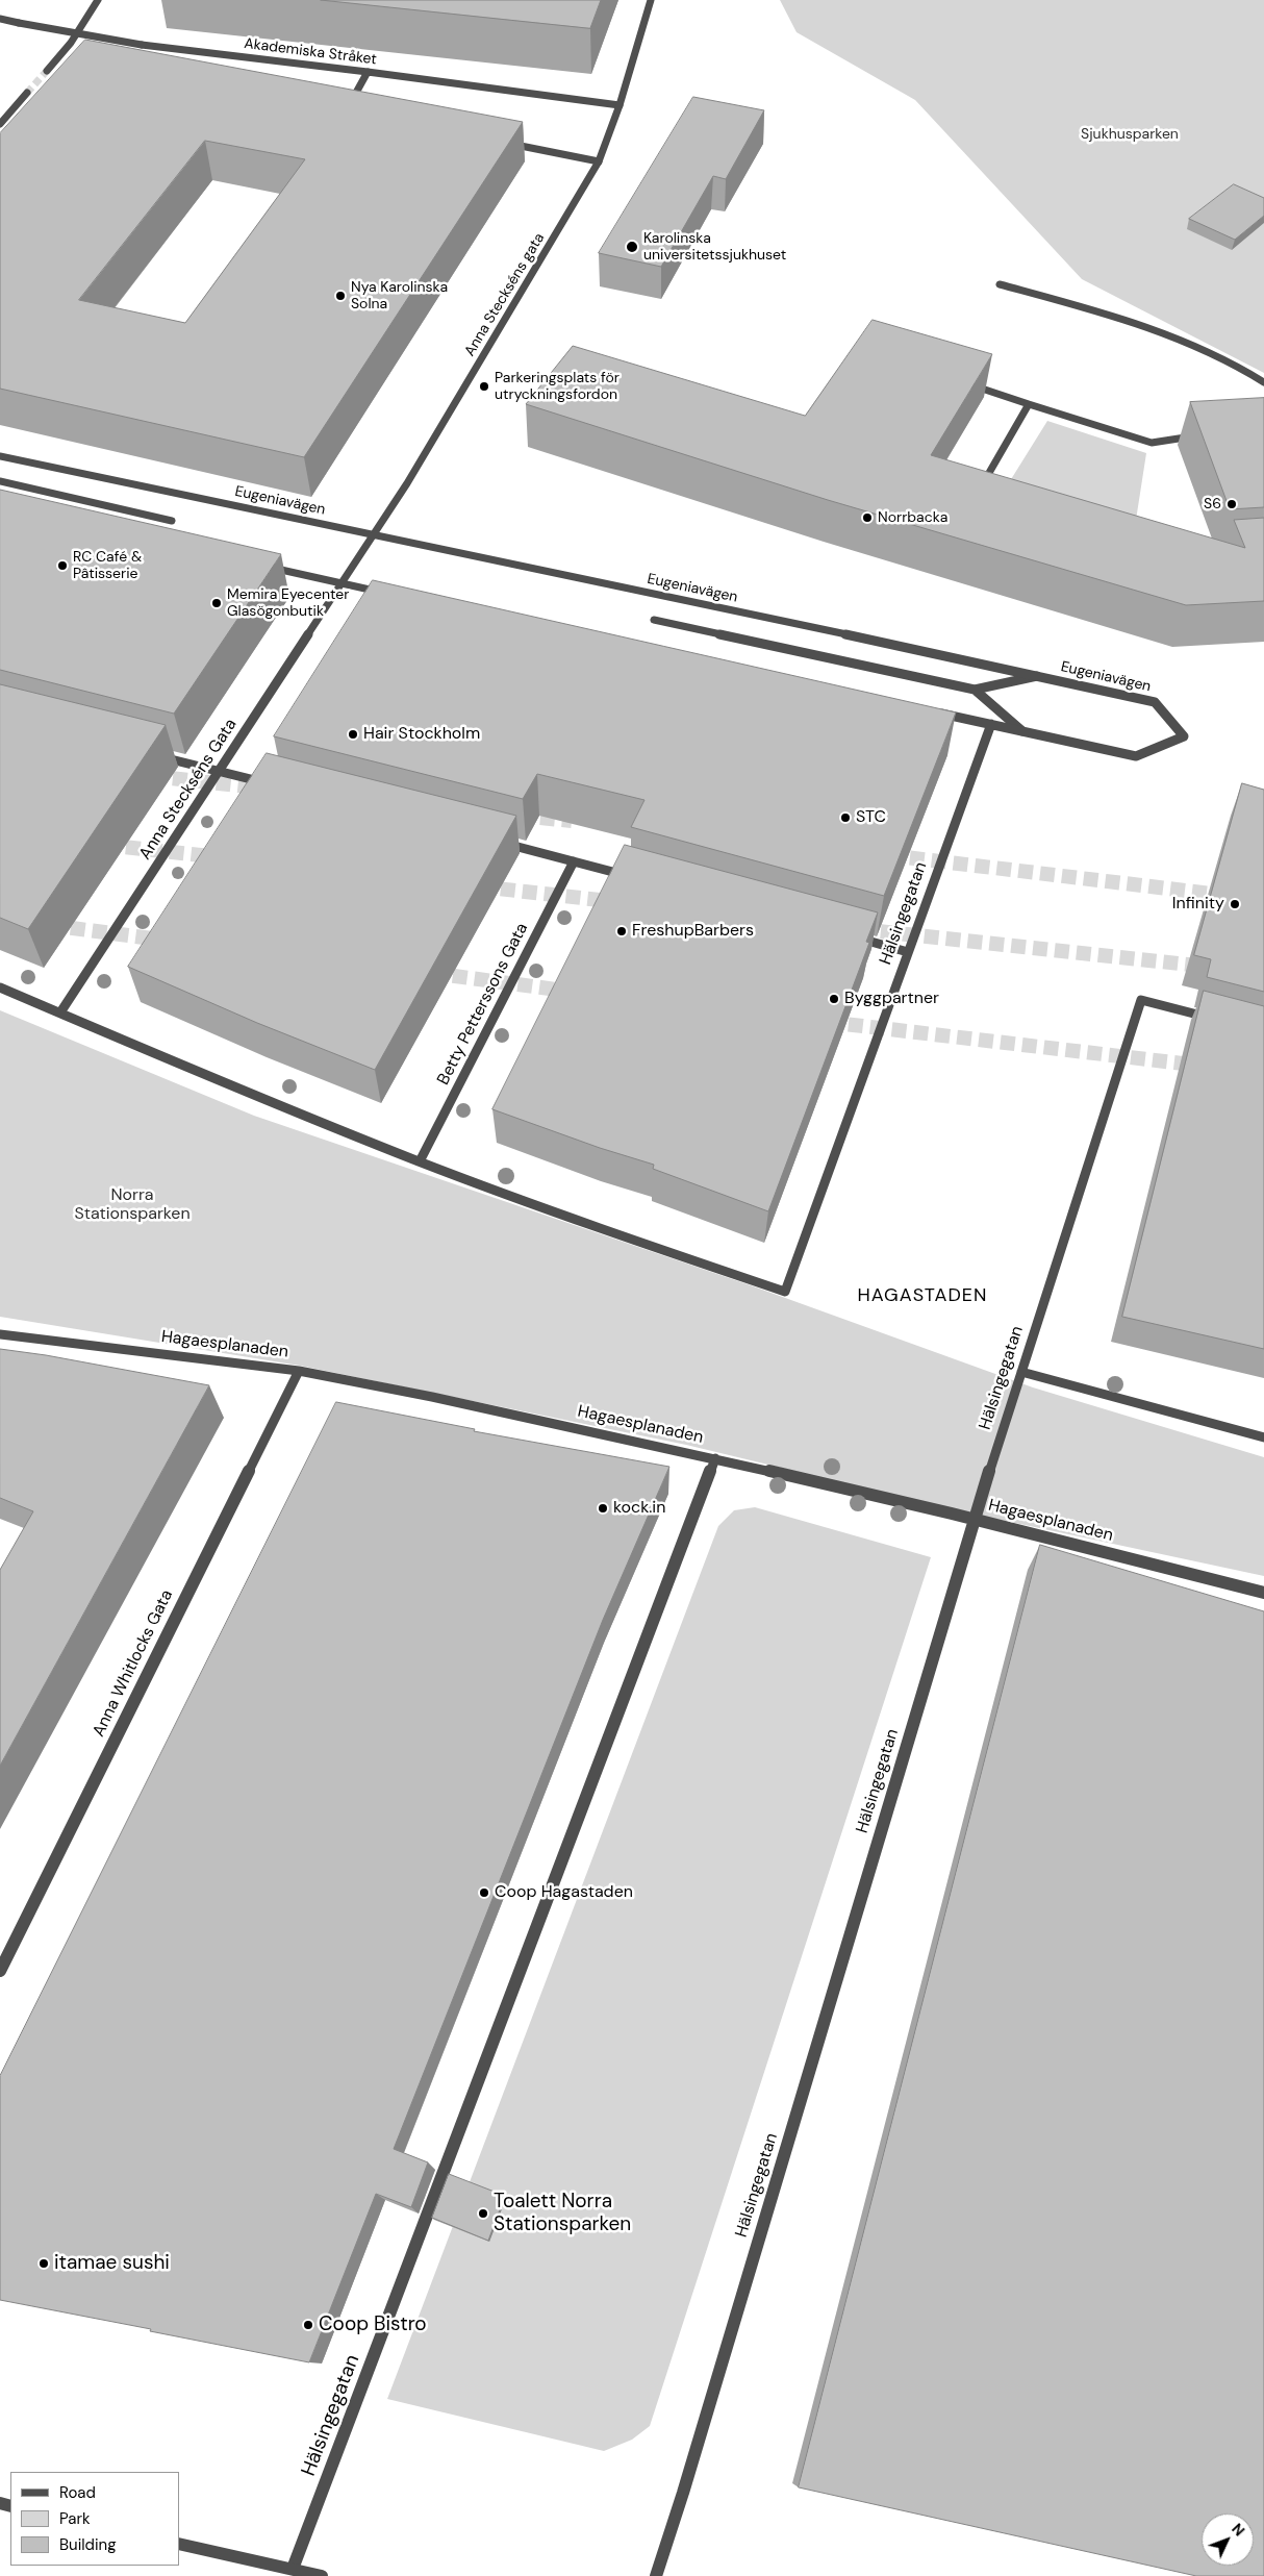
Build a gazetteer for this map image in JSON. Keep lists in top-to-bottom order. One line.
{"streets":{"street":["Akademiska Stråket","Anna Steckséns gata","Eugeniavägen","Anna Steckséns Gata","Hälsingegatan","Betty Petterssons Gata","Hagaesplanaden","Anna Whitlocks Gata"]},"crossings":[["Akademiska Stråket","Anna Steckséns gata"],["Anna Steckséns gata","Eugeniavägen"],["Anna Steckséns gata","Anna Steckséns Gata"],["Eugeniavägen","Hälsingegatan"],["Hälsingegatan","Betty Petterssons Gata"],["Hälsingegatan","Hagaesplanaden"],["Hagaesplanaden","Anna Whitlocks Gata"]],"districts":["HAGASTADEN"],"parks":["Sjukhusparken","Norra Stationsparken"],"places":["Karolinska universitetssjukhuset","Nya Karolinska Solna","Parkeringsplats för utryckningsfordon","S6","Norrbacka","RC Café & Pâtisserie","Memira Eyecenter Glasögonbutik","Hair Stockholm","STC","Infinity","FreshupBarbers","Byggpartner","kock.in","Coop Hagastaden","Toalett Norra Stationsparken","itamae sushi","Coop Bistro"],"legend":["Road","Park","Building"],"north":"top right"}
